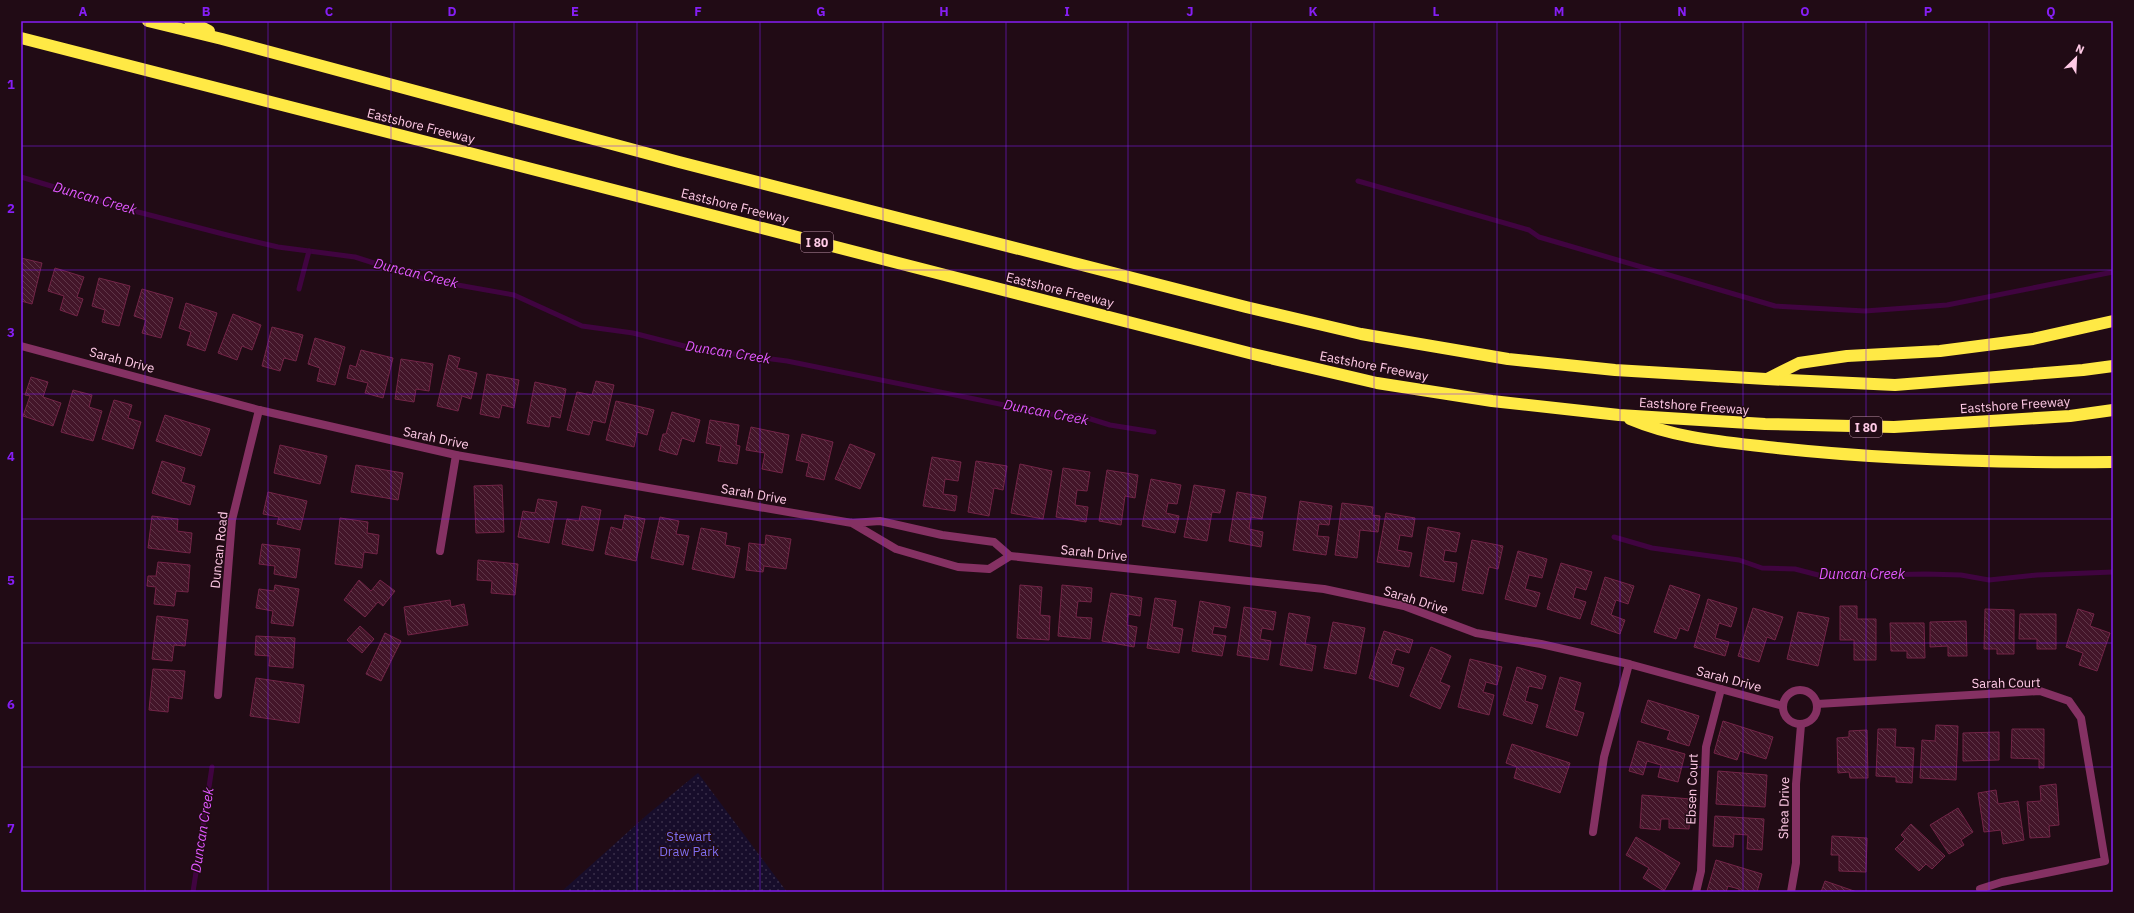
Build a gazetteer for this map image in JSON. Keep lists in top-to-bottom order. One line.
{"streets":{"highway":["Eastshore Freeway","I 80"],"street":["Sarah Drive","Duncan Road","Sarah Court","Ebsen Court","Shea Drive"]},"crossings":[["Sarah Drive","Duncan Road"],["Sarah Drive","Sarah Court"],["Sarah Drive","Ebsen Court"],["Sarah Drive","Shea Drive"],["Sarah Court","Shea Drive"]],"water":["Duncan Creek"],"parks":["Stewart Draw Park"],"north":"top right","grid":{"columns":["A","B","C","D","E","F","G","H","I","J","K","L","M","N","O","P","Q"],"rows":["1","2","3","4","5","6","7"]}}
